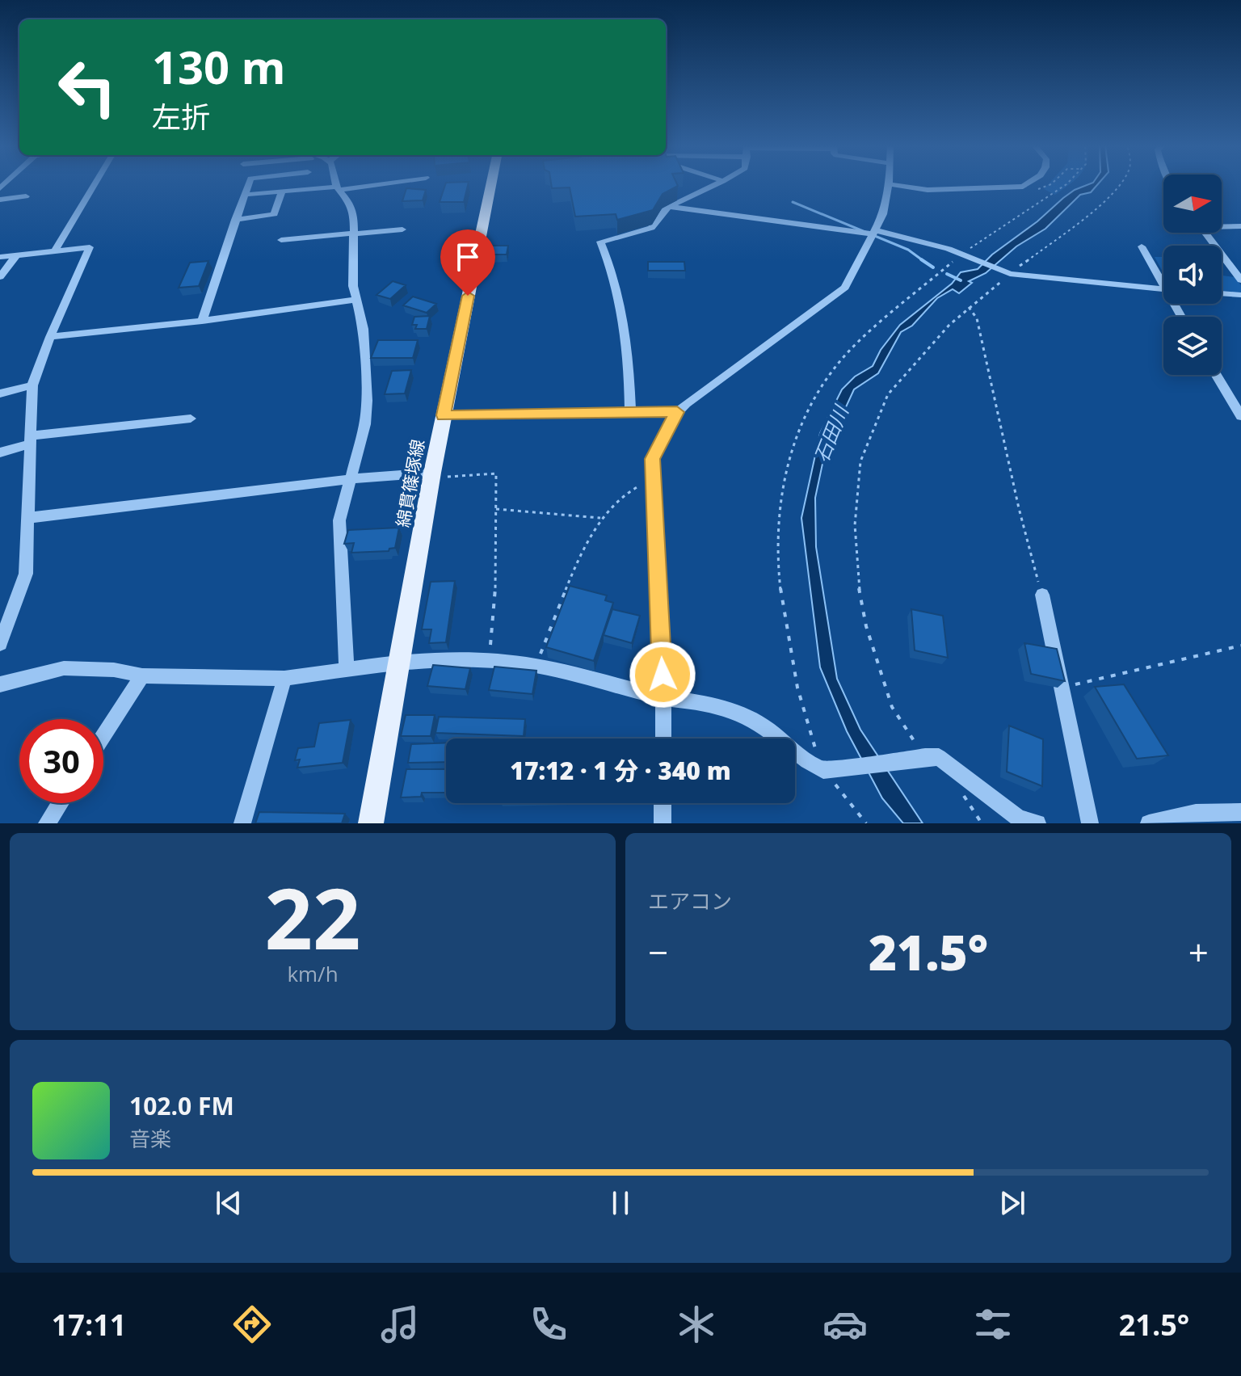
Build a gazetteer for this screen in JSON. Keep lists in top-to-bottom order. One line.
{"streets":{"main road":["綿貫篠塚線"]},"water":["石田川"],"north":"right","page":{"turn":["130 m","左折"],"limit":"30","trip":"17:12 · 1 分 · 340 m","tile":[["22","km/h"],"エアコン"],"heat":["−","21.5°","+"],"song":["102.0 FM","音楽"],"tabs":["17:11","21.5°"]}}
